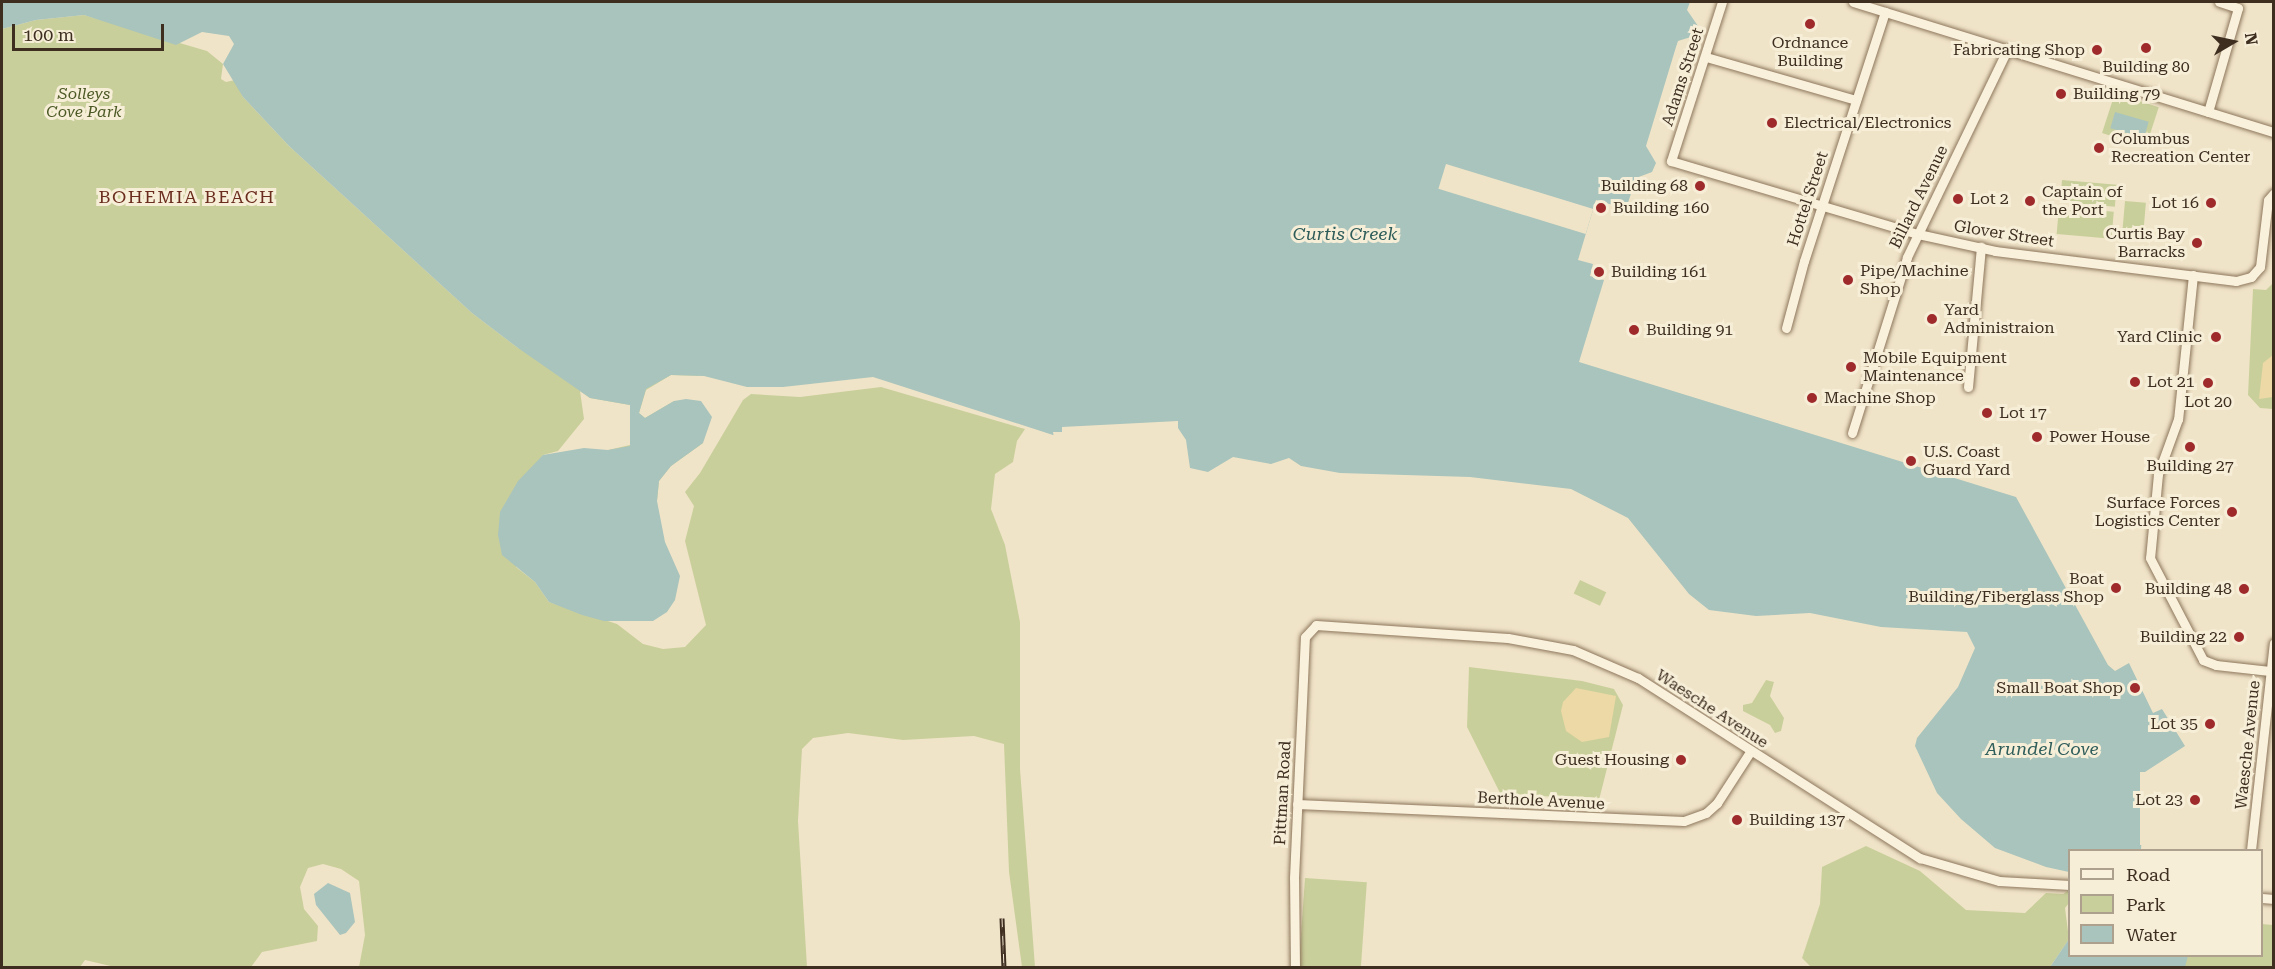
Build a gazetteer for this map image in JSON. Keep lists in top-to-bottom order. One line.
{"streets":{"street":["Adams Street","Billard Avenue","Hottel Street","Glover Street","Waesche Avenue","Pittman Road","Berthole Avenue"]},"crossings":[["Adams Street","Glover Street"],["Billard Avenue","Glover Street"],["Hottel Street","Glover Street"],["Waesche Avenue","Pittman Road"],["Waesche Avenue","Berthole Avenue"],["Pittman Road","Berthole Avenue"]],"districts":["BOHEMIA BEACH"],"water":["Curtis Creek","Arundel Cove"],"parks":["Solleys Cove Park"],"places":["Ordnance Building","Building 80","Fabricating Shop","Building 79","Electrical/Electronics","Columbus Recreation Center","Building 68","Lot 2","Captain of the Port","Lot 16","Building 160","Curtis Bay Barracks","Building 161","Pipe/Machine Shop","Yard Administraion","Building 91","Yard Clinic","Mobile Equipment Maintenance","Lot 21","Lot 20","Machine Shop","Lot 17","Power House","Building 27","U.S. Coast Guard Yard","Surface Forces Logistics Center","Boat Building/Fiberglass Shop","Building 48","Building 22","Small Boat Shop","Lot 35","Guest Housing","Lot 23","Building 137"],"legend":["Road","Park","Water"],"scale_bar":"100 m","north":"right"}
